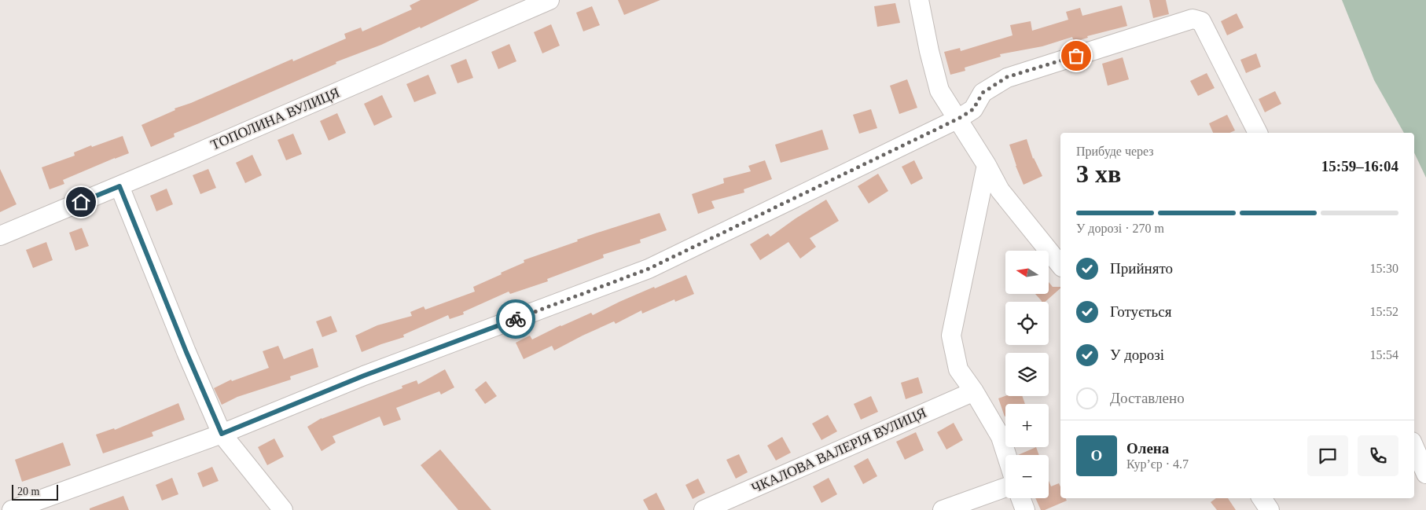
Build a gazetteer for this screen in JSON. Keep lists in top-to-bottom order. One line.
{"streets":{"street":["ТОПОЛИНА ВУЛИЦЯ","ЧКАЛОВА ВАЛЕРІЯ ВУЛИЦЯ"]},"scale_bar":"20 m","north":"left","page":{"heading":["3 хв","Прибуде через","15:59–16:04"],"panel":["Олена","Кур’єр · 4.7"],"bar":"У дорозі · 270 m","list":[["Прийнято","15:30"],["Готується","15:52"],["У дорозі","15:54"],"Доставлено"],"map_buttons":["+","−"],"round":"О","scale":"20 m"}}
